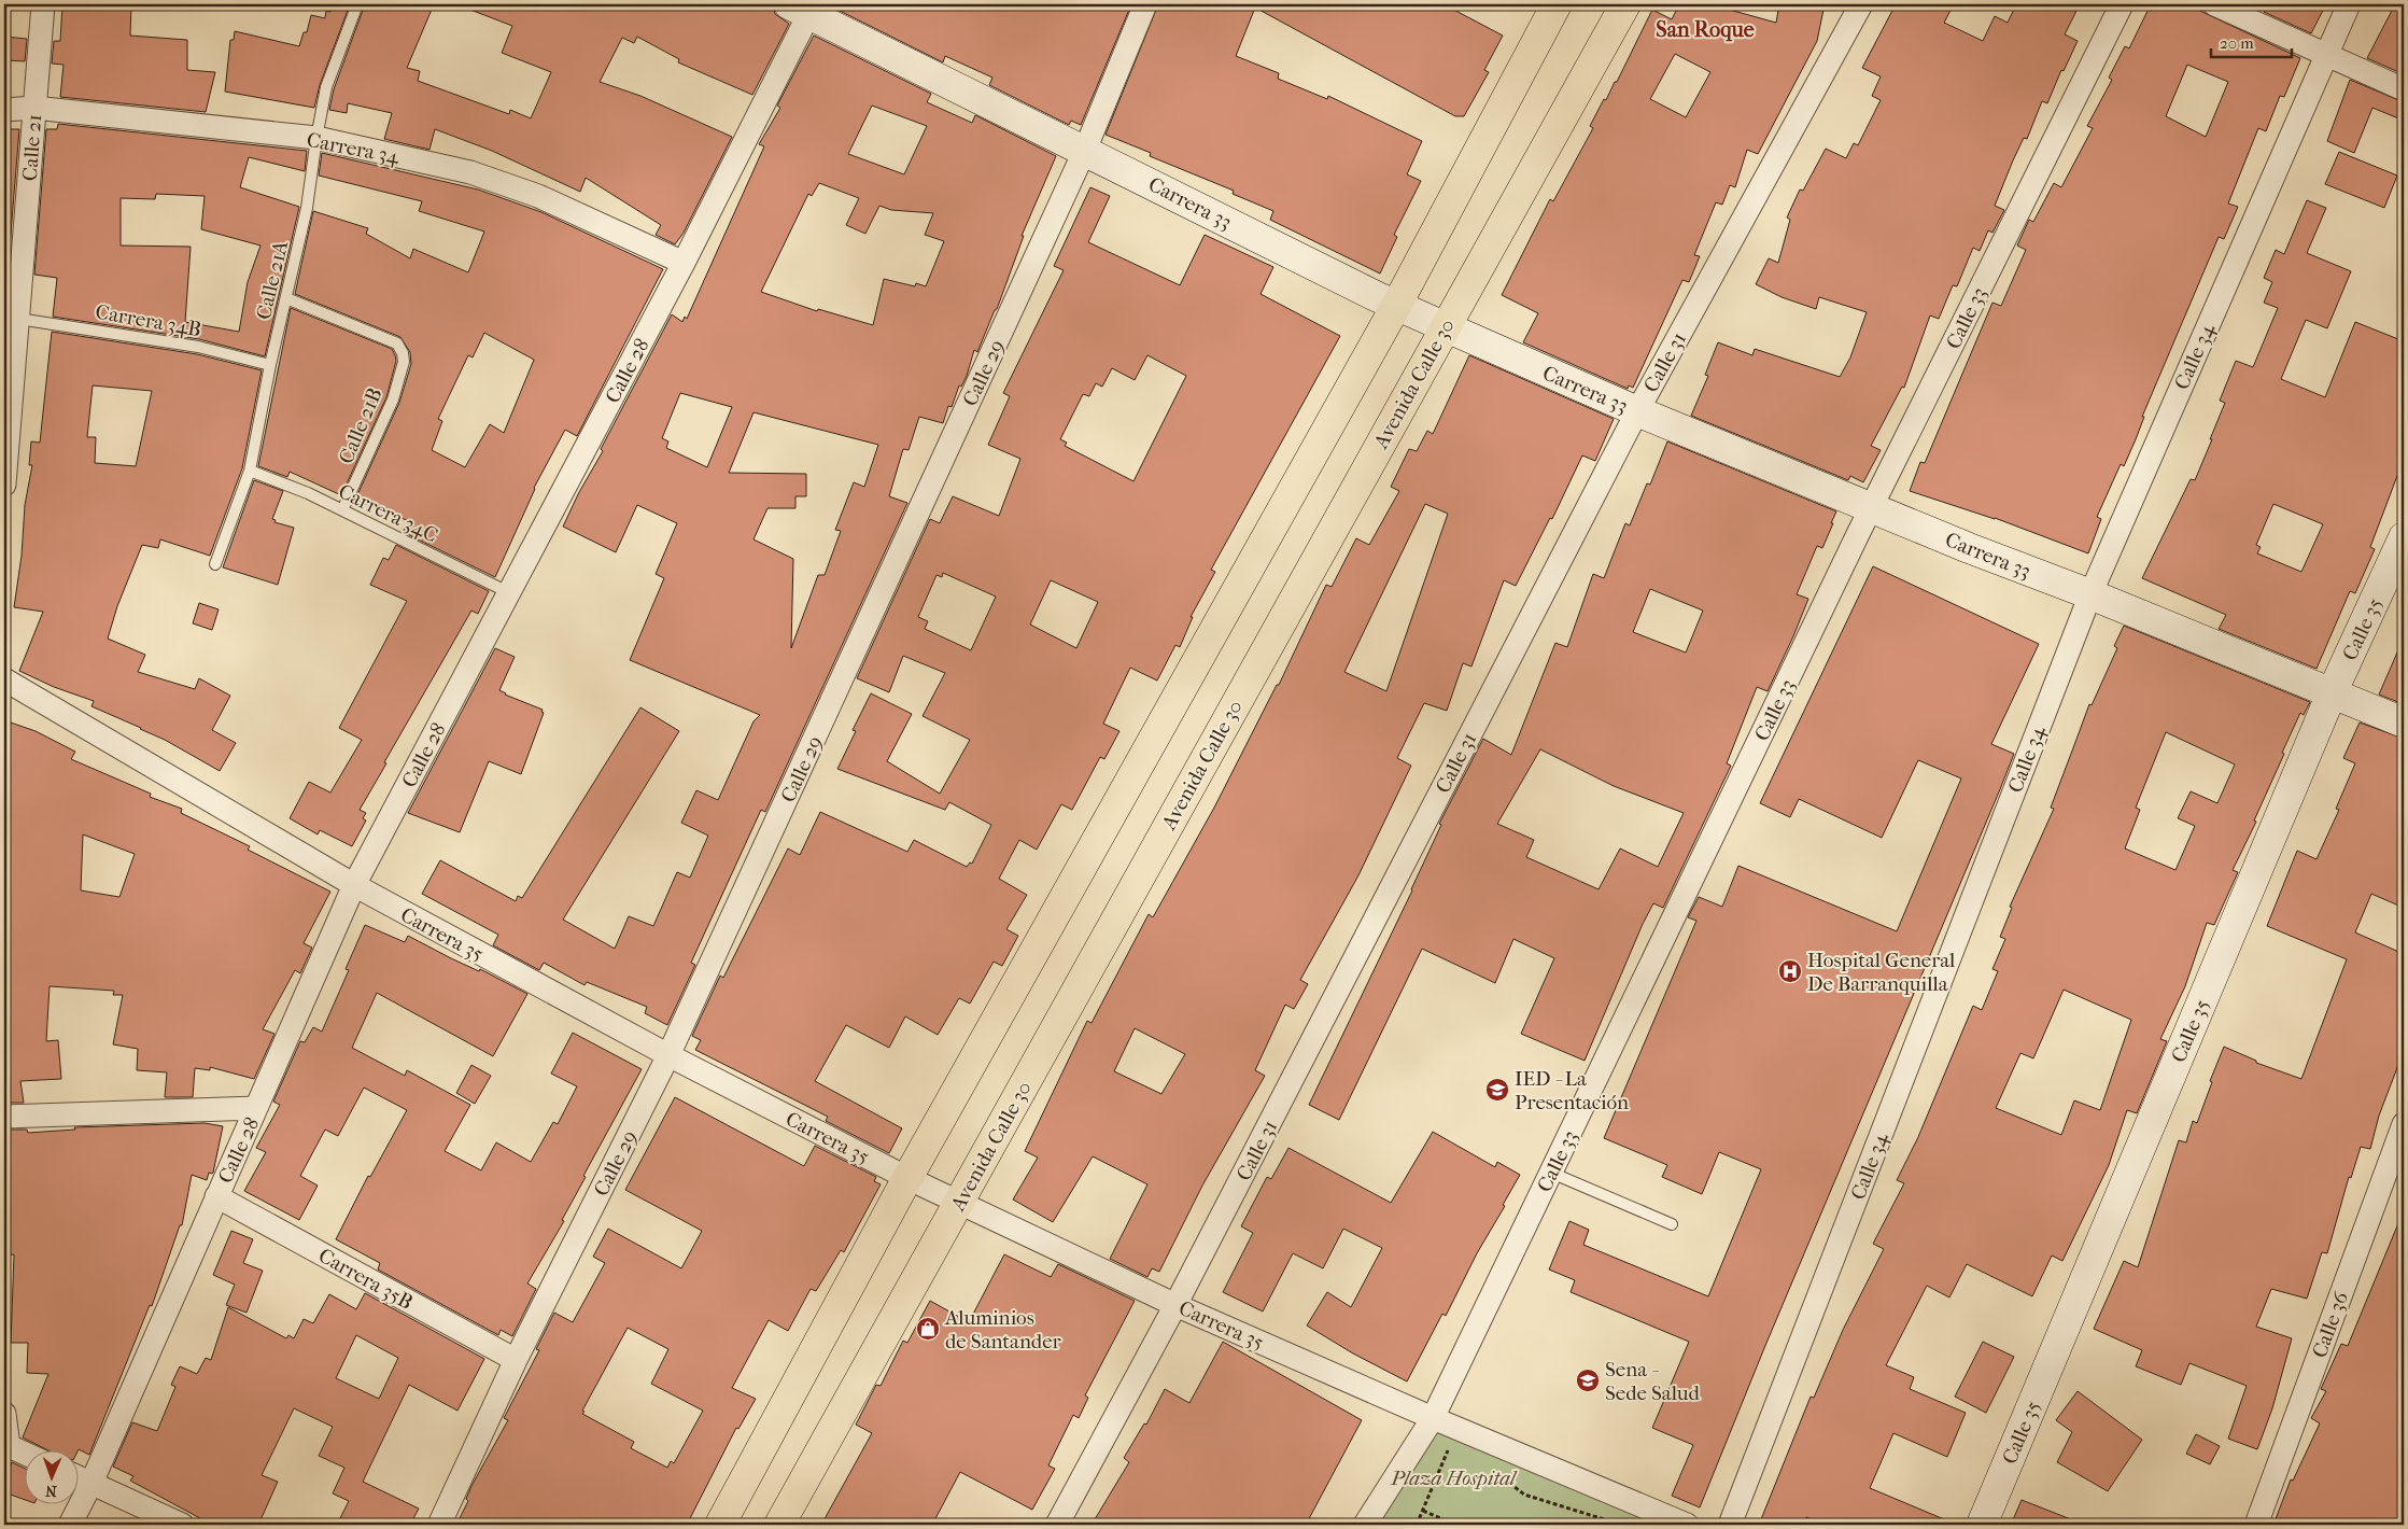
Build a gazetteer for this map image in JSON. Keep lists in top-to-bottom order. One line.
{"streets":{"highway":["Avenida Calle 30"],"street":["Calle 21","Carrera 34","Carrera 33","Calle 33","Calle 34","Calle 31","Calle 28","Calle 29","Calle 35","Carrera 35","Carrera 35B","Calle 36"],"lane":["Calle 21A","Carrera 34B","Calle 21B","Carrera 34C"]},"crossings":[["Calle 21","Carrera 34"],["Calle 21","Carrera 34B"],["Carrera 34","Calle 21A"],["Carrera 34","Calle 28"],["Carrera 33","Calle 33"],["Carrera 33","Calle 34"],["Carrera 33","Calle 31"],["Carrera 33","Calle 28"],["Carrera 33","Calle 29"],["Carrera 33","Avenida Calle 30"],["Carrera 33","Calle 35"],["Calle 21A","Carrera 34B"],["Calle 21A","Calle 21B"],["Calle 21A","Carrera 34C"],["Calle 33","Carrera 35"],["Calle 31","Carrera 35"],["Calle 28","Carrera 34C"],["Calle 28","Carrera 35"],["Calle 28","Carrera 35B"],["Calle 29","Carrera 35"],["Calle 29","Carrera 35B"],["Avenida Calle 30","Carrera 35"],["Calle 21B","Carrera 34C"]],"districts":["San Roque"],"parks":["Plaza Hospital"],"places":{"hospital":["Hospital General De Barranquilla"],"school or university":["IED - La Presentación","Sena - Sede Salud"],"shop":["Aluminios de Santander"]},"scale_bar":"20 m","north":"bottom"}
